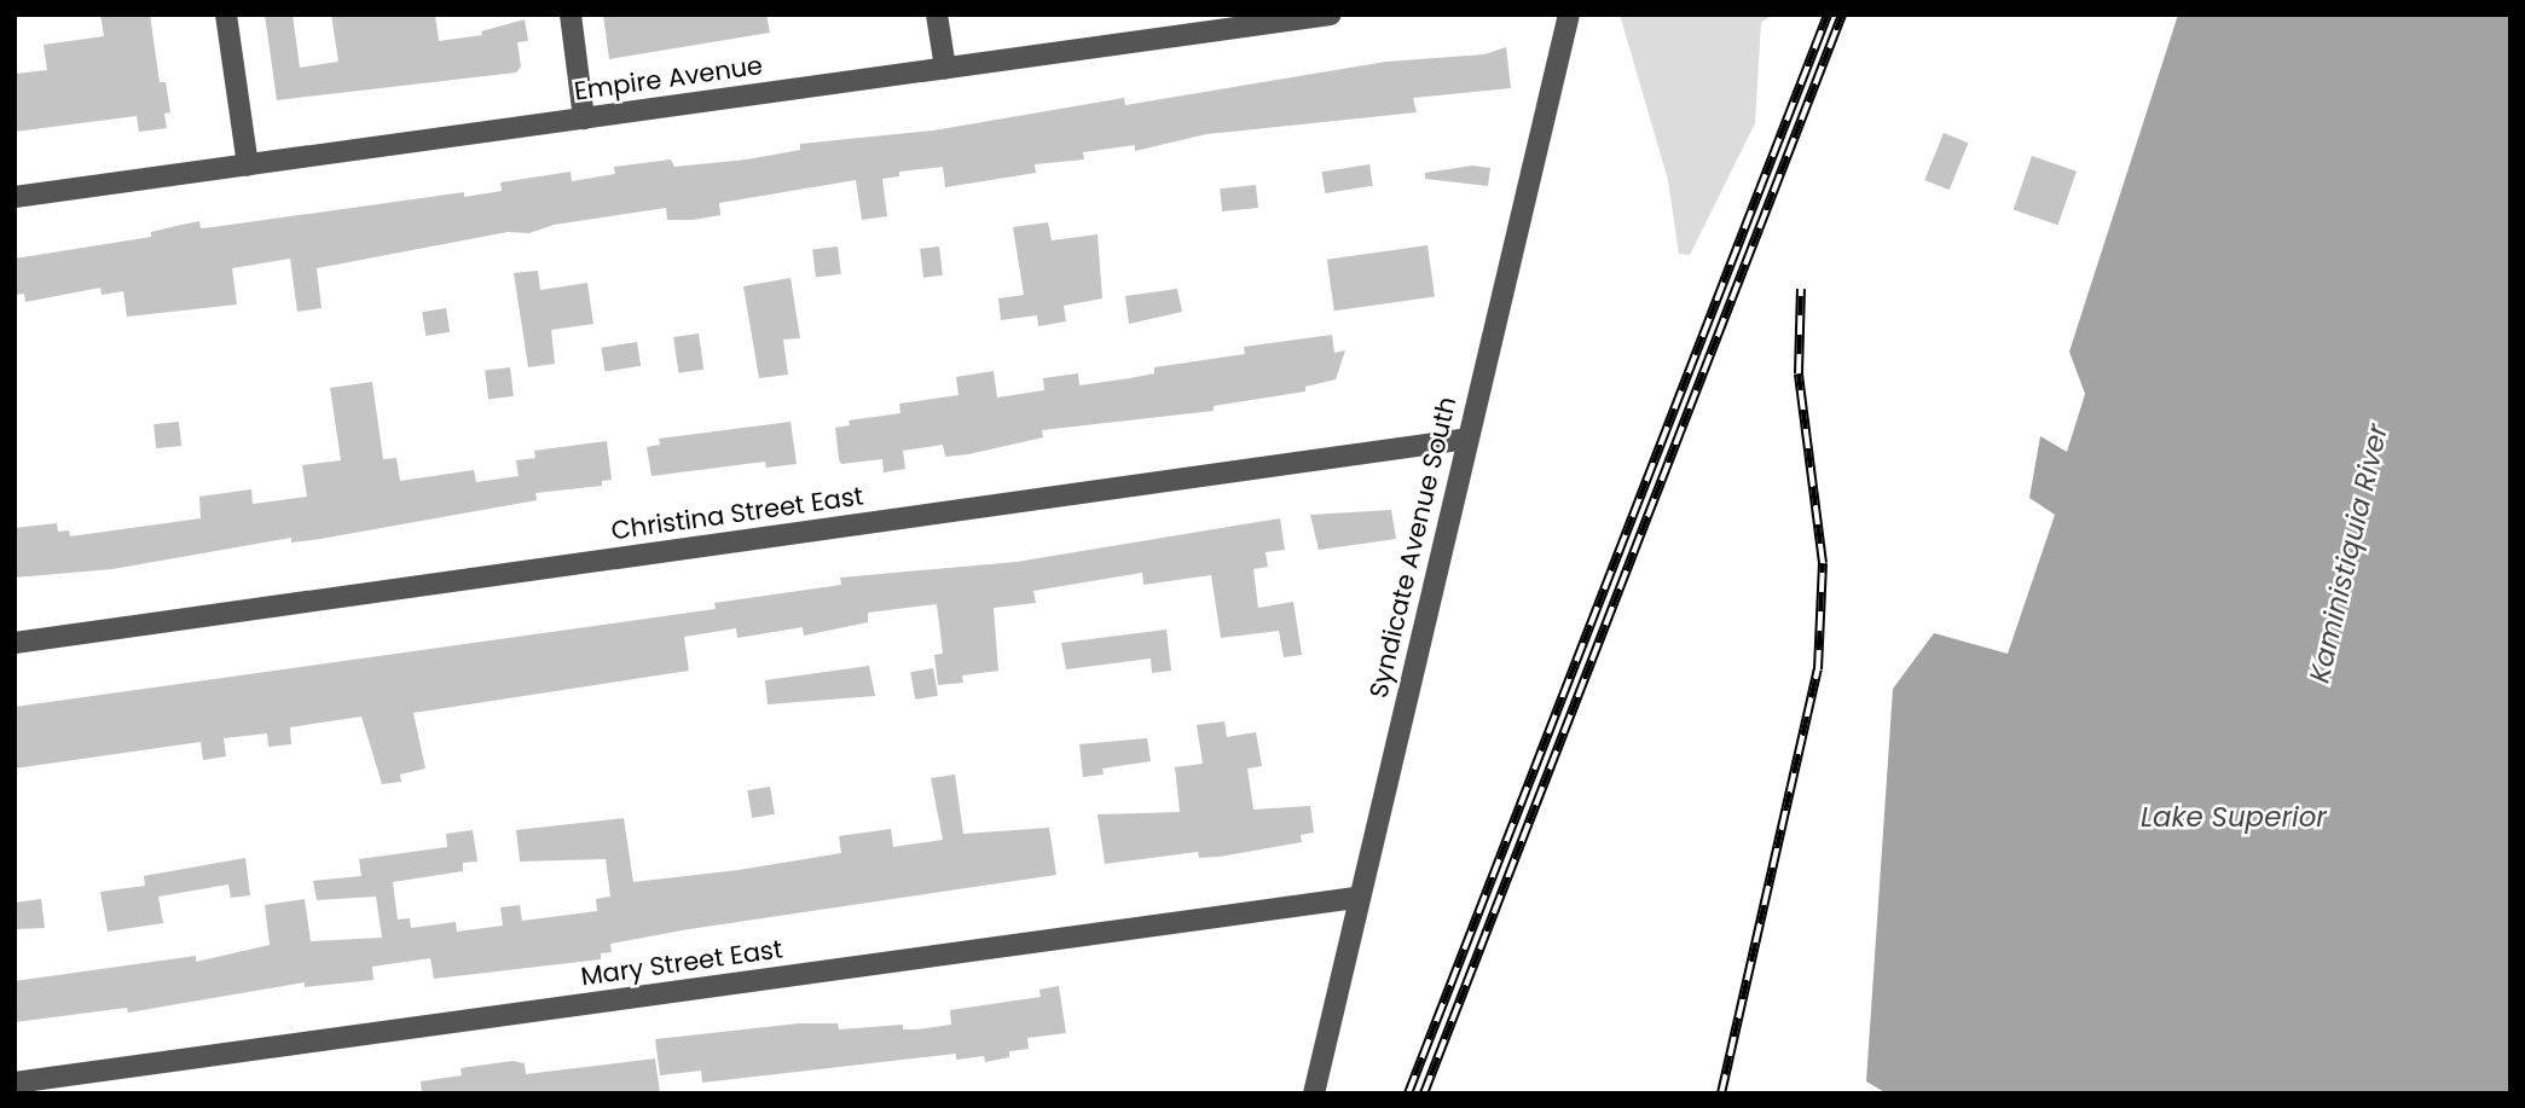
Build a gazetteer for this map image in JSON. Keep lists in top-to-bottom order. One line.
{"streets":{"street":["Empire Avenue","Christina Street East","Syndicate Avenue South","Mary Street East"]},"crossings":[["Christina Street East","Syndicate Avenue South"],["Syndicate Avenue South","Mary Street East"]],"water":["Kaministiquia River","Lake Superior"]}
